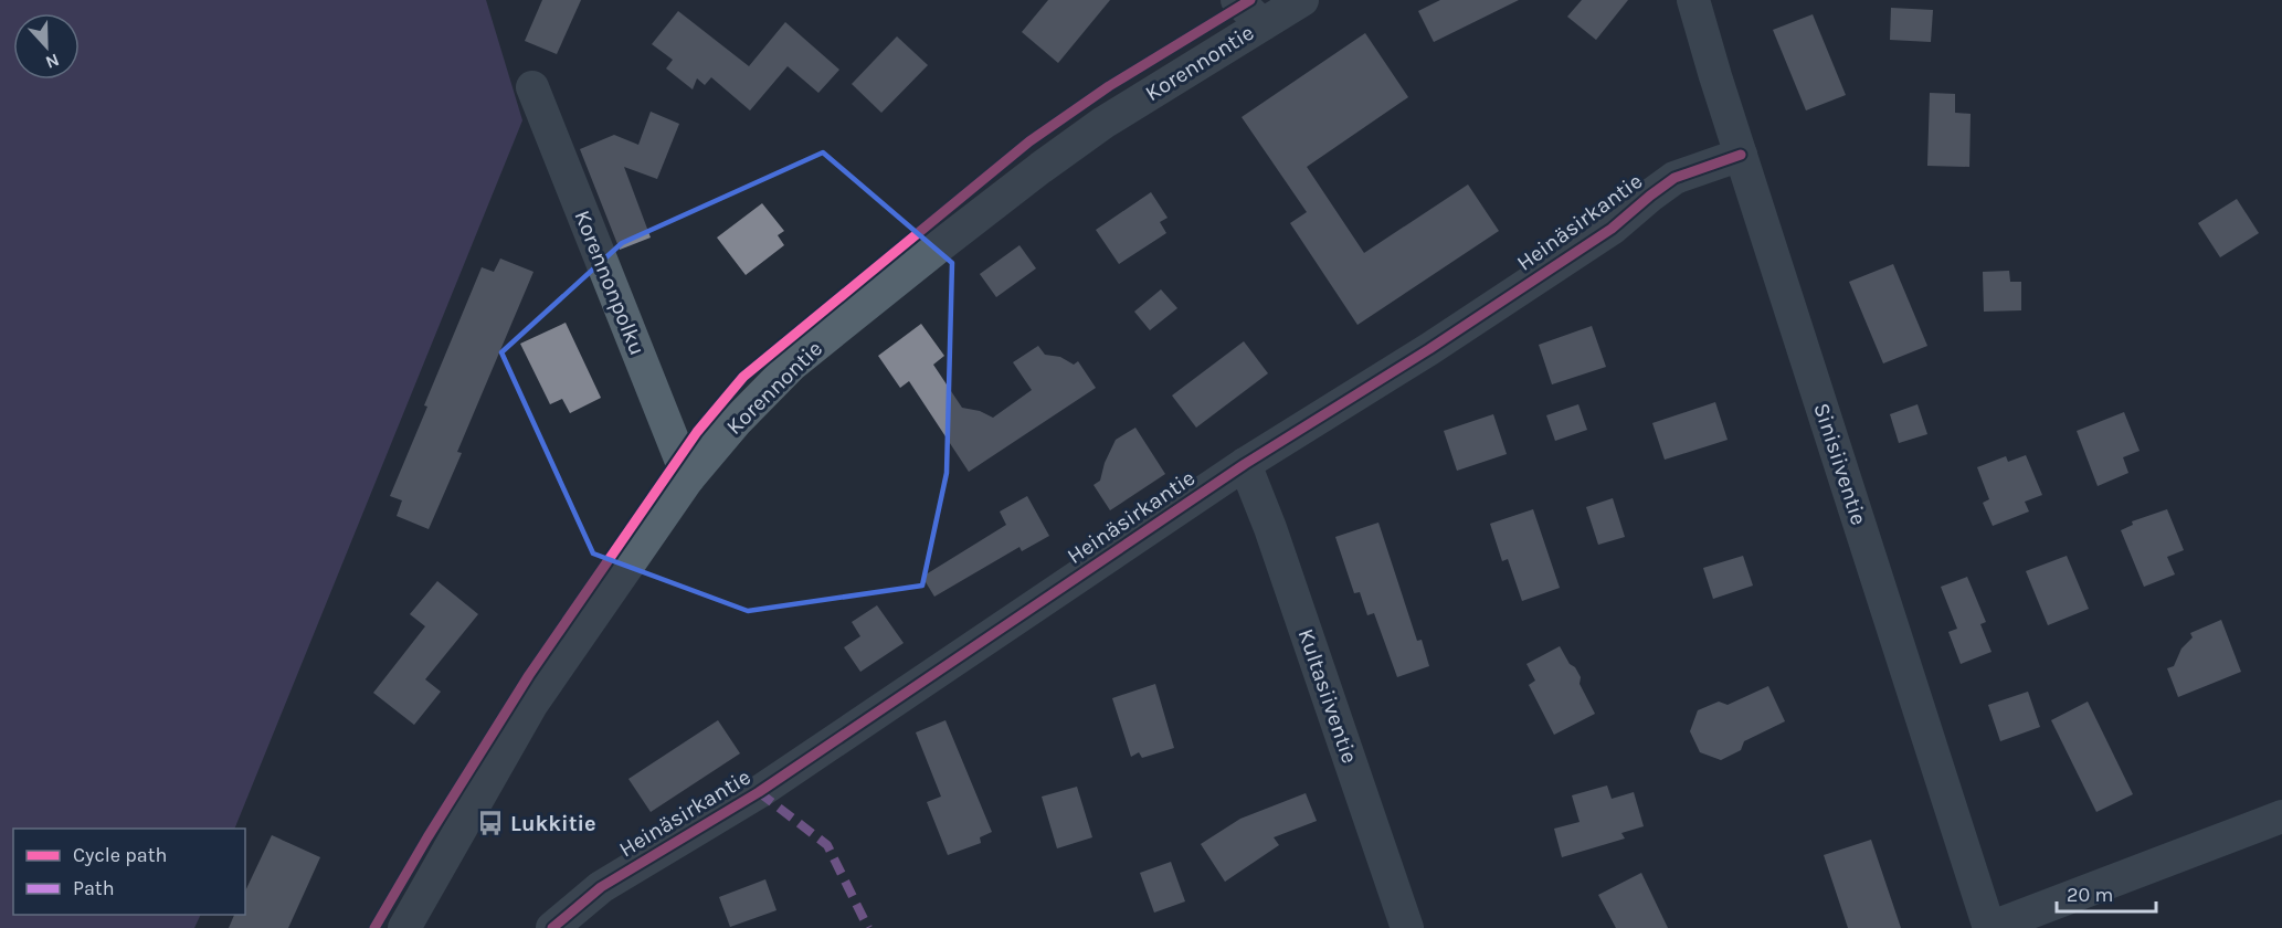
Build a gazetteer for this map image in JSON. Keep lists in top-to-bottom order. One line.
{"streets":{"street":["Korennontie","Heinäsirkantie","Korennonpolku","Sinisiiventie","Kultasiiventie"]},"crossings":[["Korennontie","Korennonpolku"],["Heinäsirkantie","Sinisiiventie"],["Heinäsirkantie","Kultasiiventie"]],"places":{"bus stop":["Lukkitie"]},"legend":["Cycle path","Path"],"scale_bar":"20 m","north":"bottom"}
